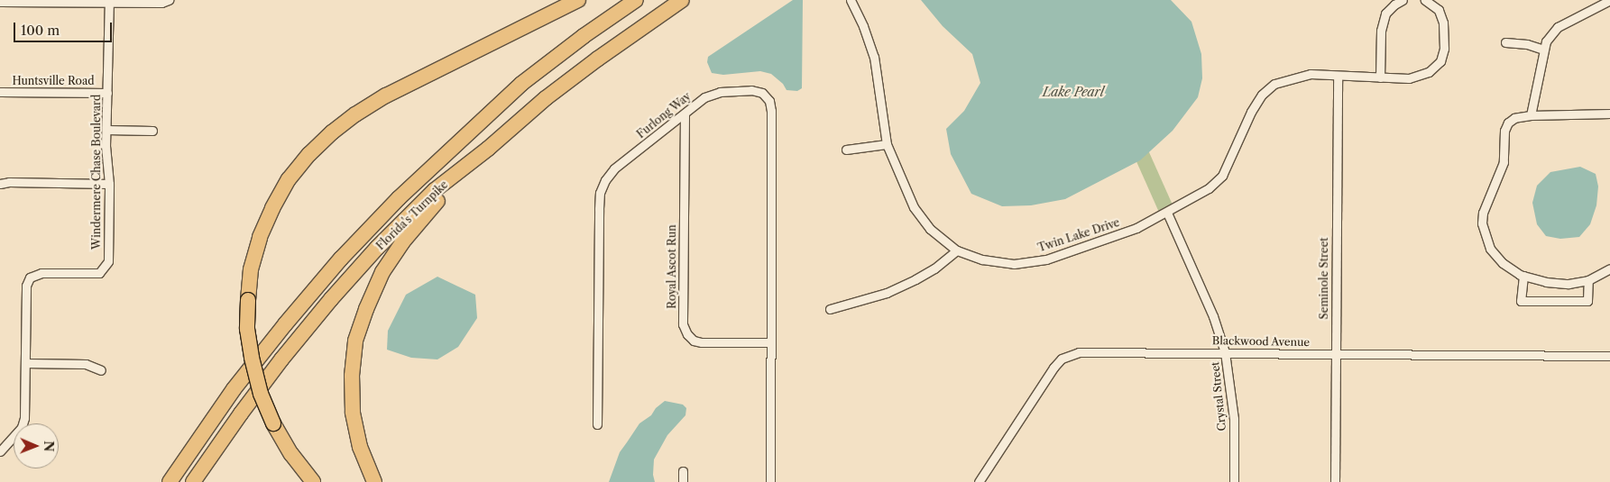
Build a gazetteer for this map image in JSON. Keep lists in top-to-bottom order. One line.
{"streets":{"highway":["Florida's Turnpike"],"street":["Huntsville Road","Furlong Way","Windermere Chase Boulevard","Twin Lake Drive","Royal Ascot Run","Seminole Street","Blackwood Avenue","Crystal Street"]},"crossings":[["Huntsville Road","Windermere Chase Boulevard"],["Furlong Way","Royal Ascot Run"],["Twin Lake Drive","Seminole Street"],["Twin Lake Drive","Crystal Street"],["Seminole Street","Blackwood Avenue"],["Blackwood Avenue","Crystal Street"]],"water":["Lake Pearl"],"scale_bar":"100 m","north":"right"}
